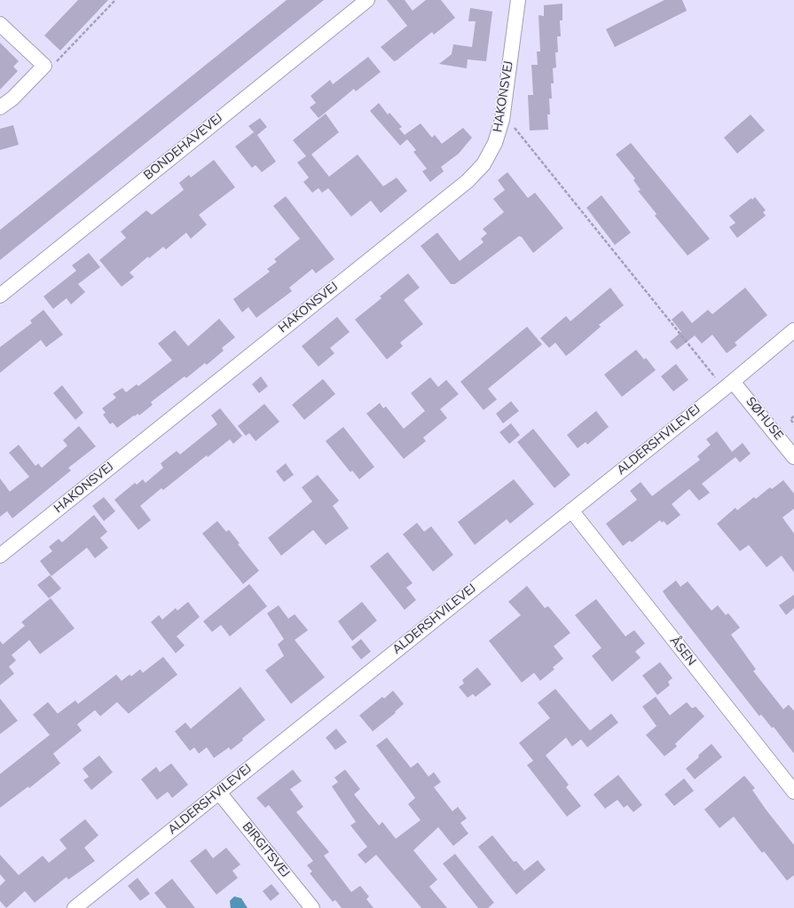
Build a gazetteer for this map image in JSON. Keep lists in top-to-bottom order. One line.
{"streets":{"street":["HAKONSVEJ","BONDEHAVEVEJ","SØHUSE","ALDERSHVILEVEJ","ÅSEN","BIRGITSVEJ"]},"crossings":[["SØHUSE","ALDERSHVILEVEJ"],["ALDERSHVILEVEJ","ÅSEN"],["ALDERSHVILEVEJ","BIRGITSVEJ"]]}
